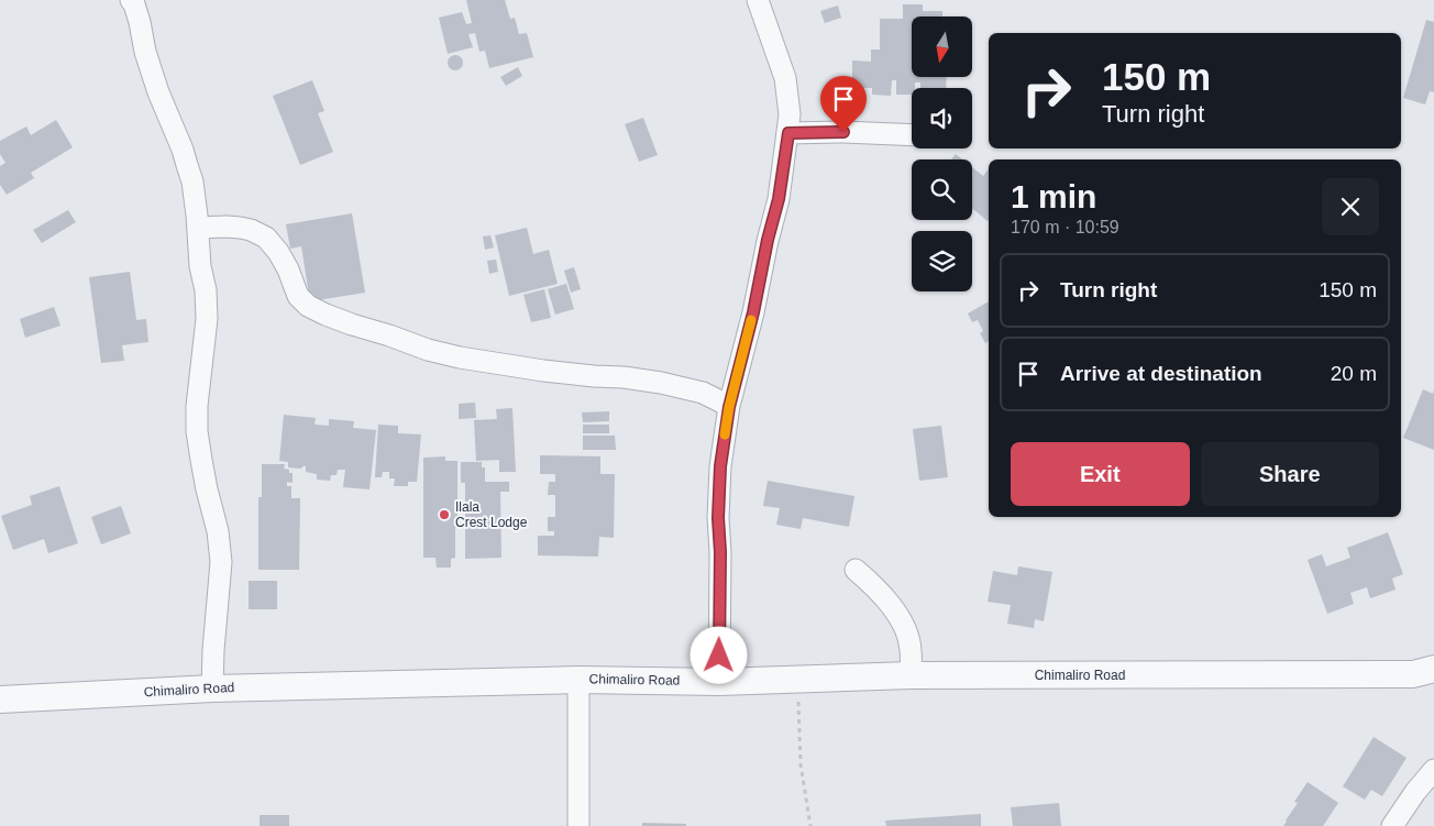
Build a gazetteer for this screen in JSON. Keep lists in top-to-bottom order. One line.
{"streets":{"street":["Chimaliro Road"]},"places":["Ilala Crest Lodge"],"north":"bottom","page":{"turn":["150 m","Turn right"],"heading":["1 min","170 m · 10:59"],"list":[{"name":"Turn right","value":"150 m"},{"name":"Arrive at destination","value":"20 m"}],"buttons":["Exit","Share"]}}
